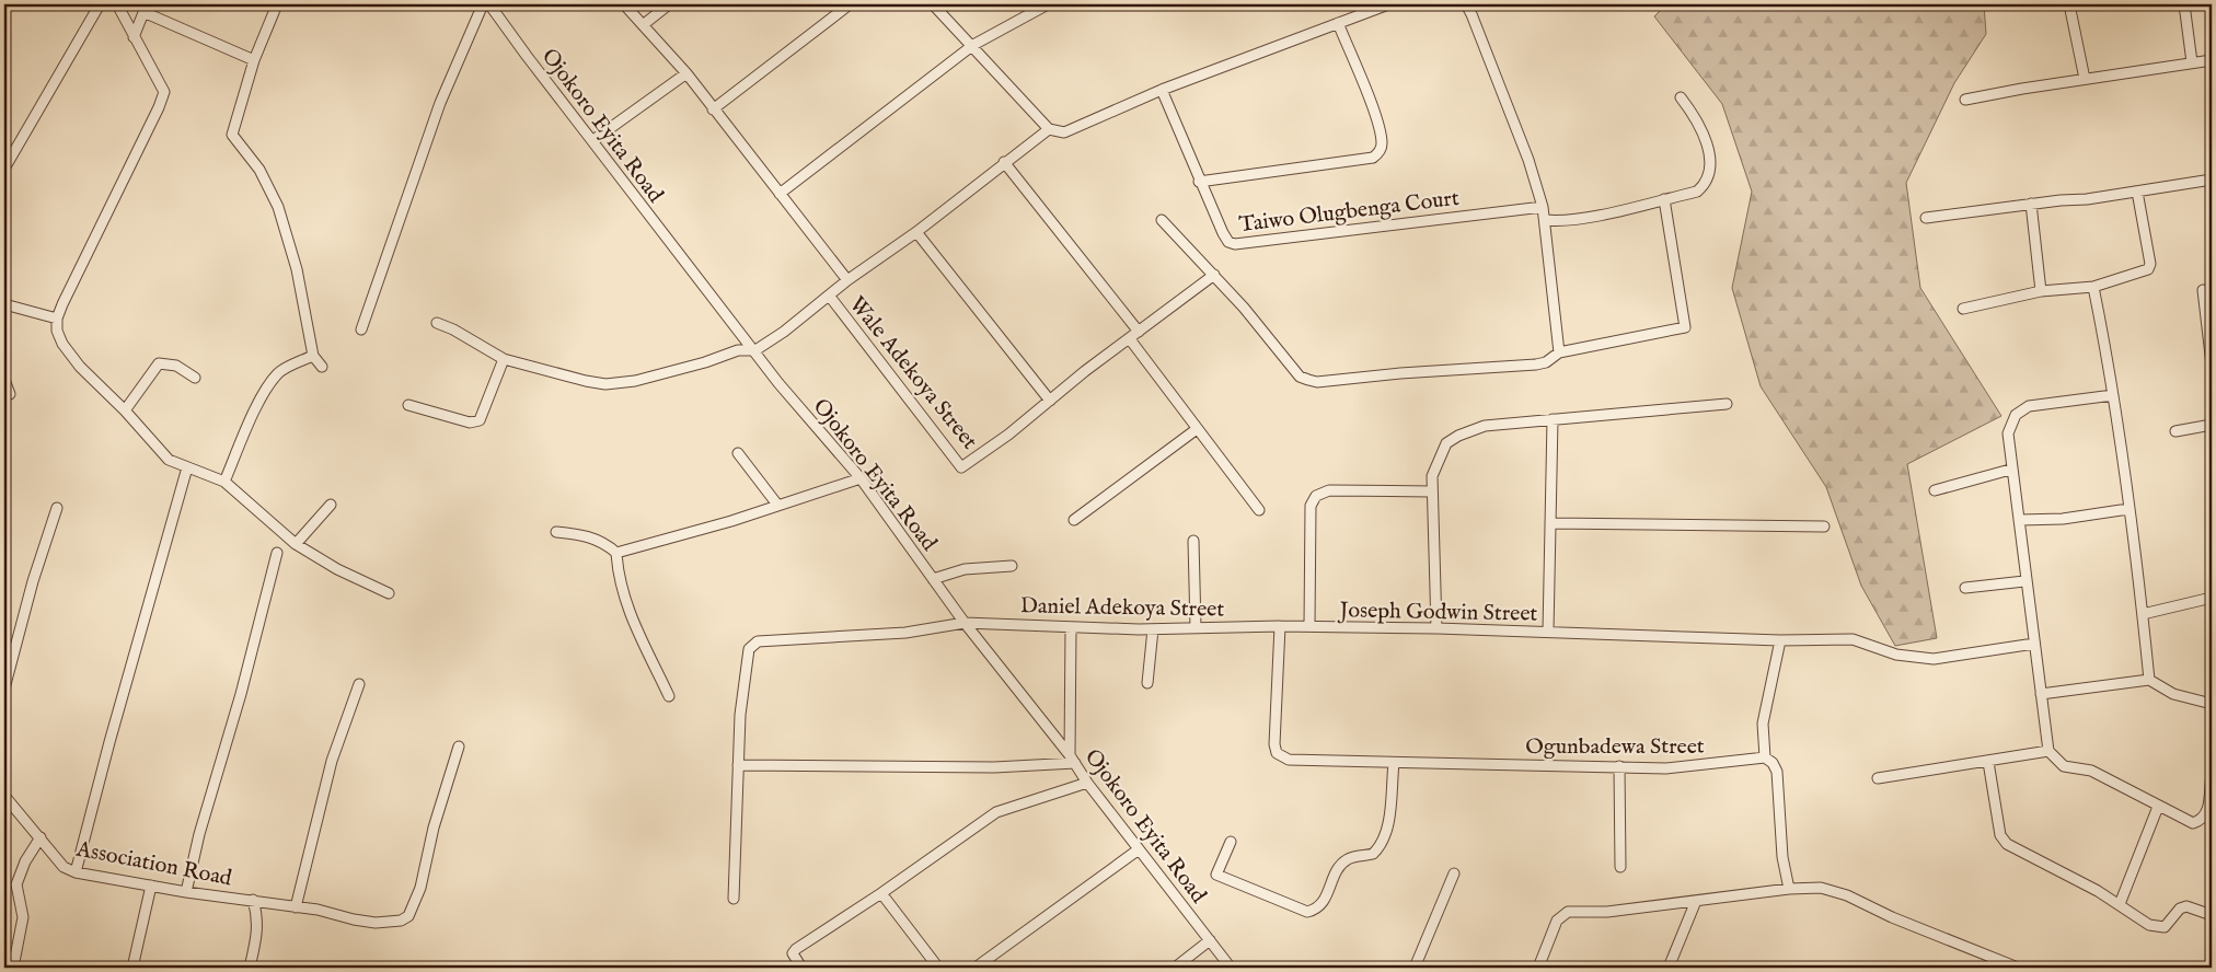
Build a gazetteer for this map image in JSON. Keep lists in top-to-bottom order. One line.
{"streets":{"street":["Ojokoro Eyita Road","Taiwo Olugbenga Court","Wale Adekoya Street","Daniel Adekoya Street","Joseph Godwin Street","Ogunbadewa Street","Association Road"]},"crossings":[["Ojokoro Eyita Road","Daniel Adekoya Street"],["Daniel Adekoya Street","Joseph Godwin Street"],["Daniel Adekoya Street","Ogunbadewa Street"],["Joseph Godwin Street","Ogunbadewa Street"]]}
